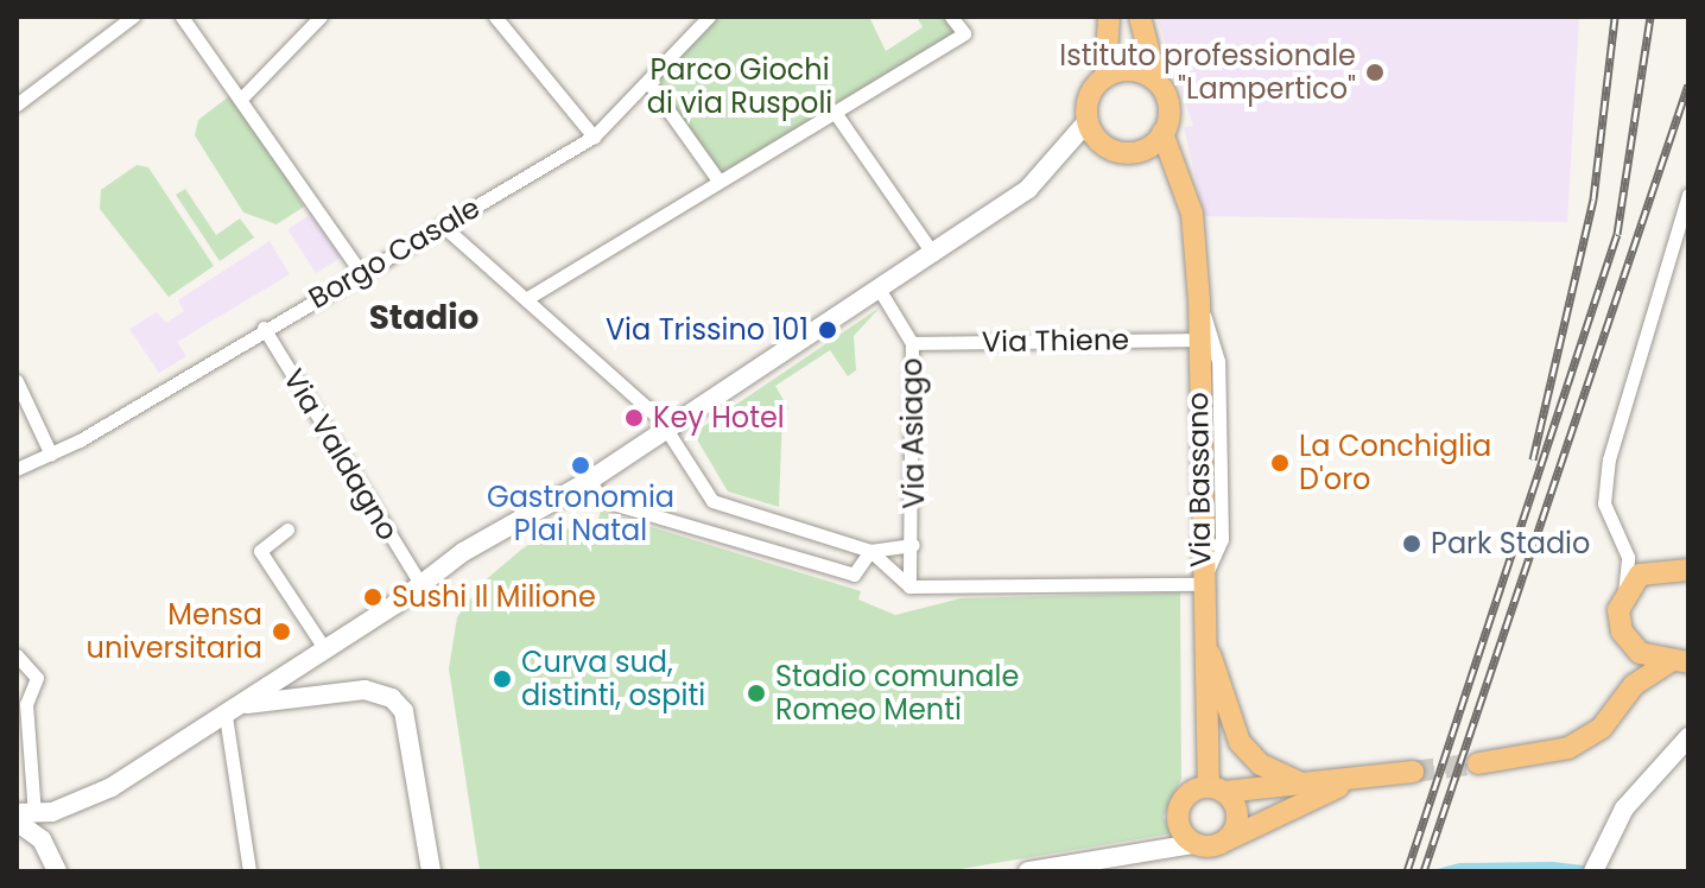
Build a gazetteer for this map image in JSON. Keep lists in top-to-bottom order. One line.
{"streets":{"main road":["Via Bassano"],"street":["Borgo Casale","Via Thiene","Via Asiago","Via Valdagno"]},"crossings":[["Borgo Casale","Via Valdagno"],["Via Thiene","Via Asiago"],["Via Thiene","Via Bassano"]],"districts":["Stadio"],"parks":["Parco Giochi di via Ruspoli"],"places":["Istituto professionale \"Lampertico\"","Via Trissino 101","Key Hotel","La Conchiglia D'oro","Gastronomia Plai Natal","Park Stadio","Sushi Il Milione","Mensa universitaria","Curva sud, distinti, ospiti","Stadio comunale Romeo Menti"]}
